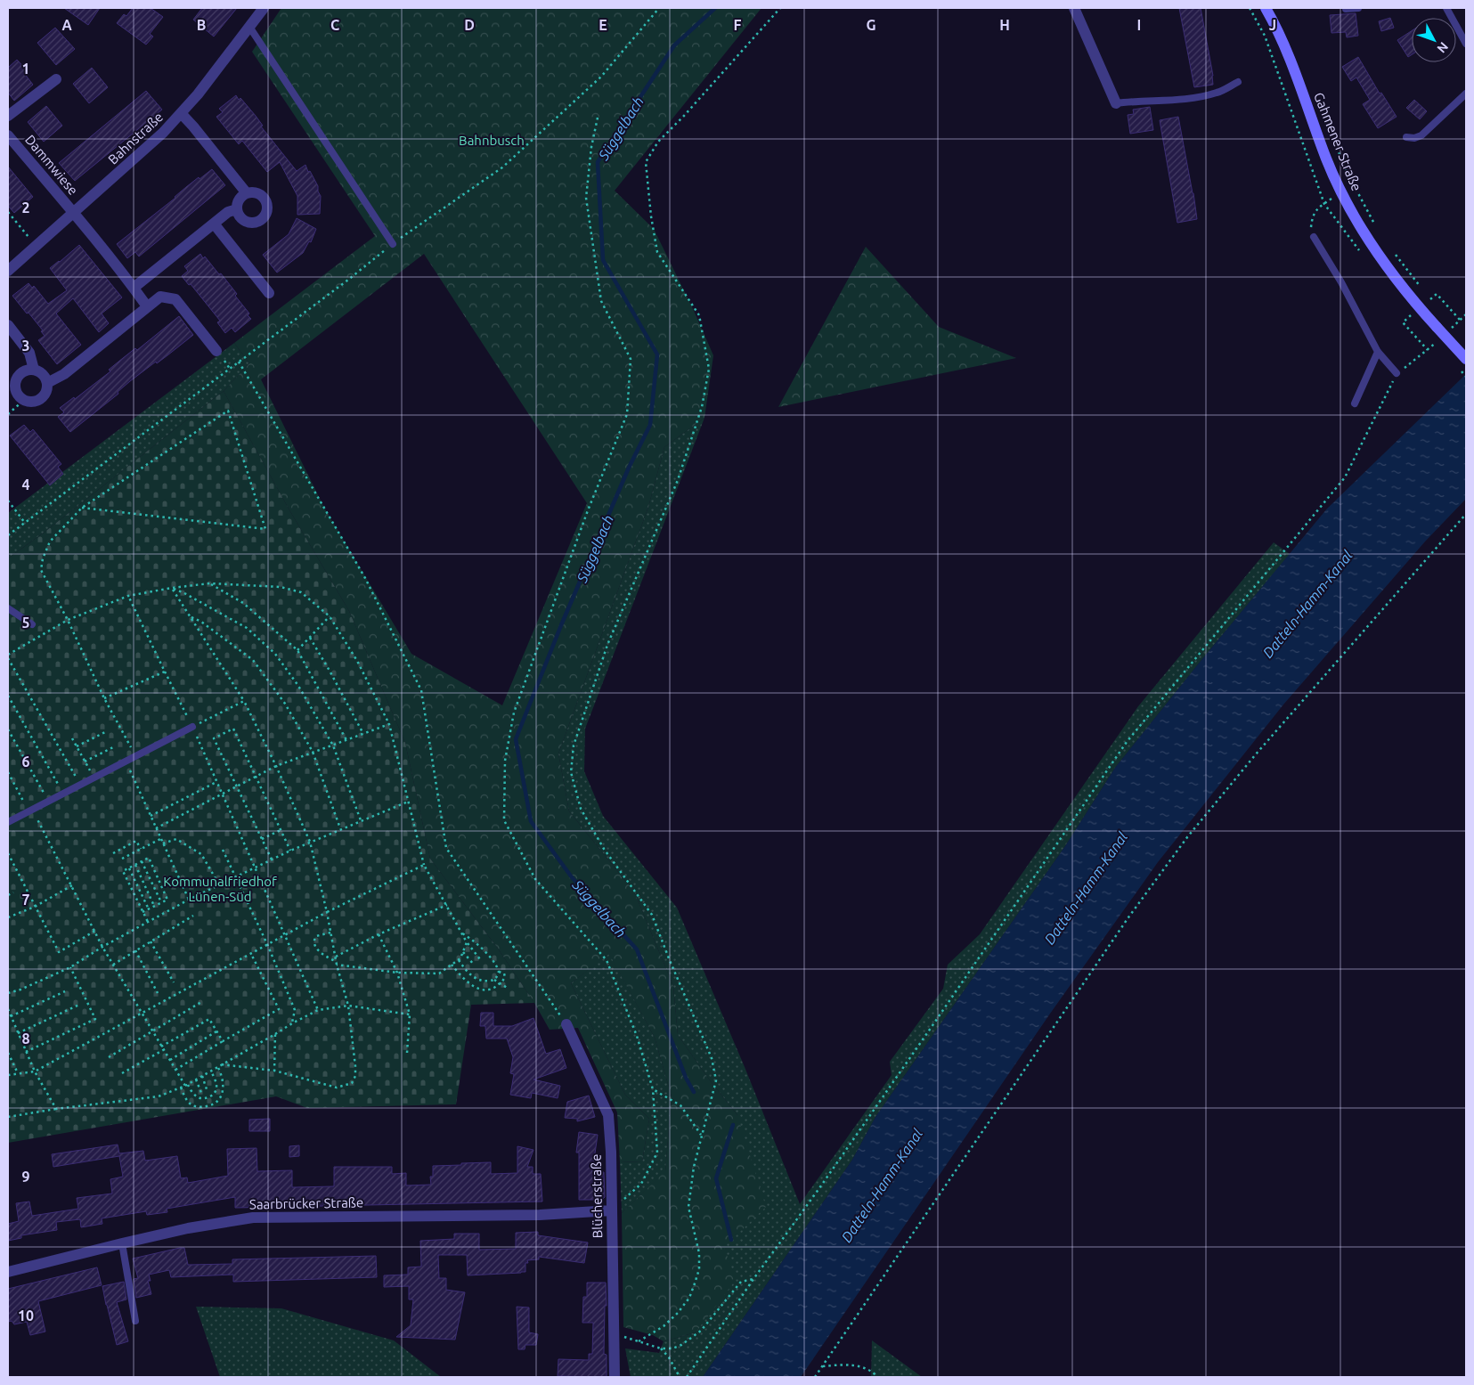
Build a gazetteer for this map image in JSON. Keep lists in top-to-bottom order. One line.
{"streets":{"main road":["Gahmener Straße"],"street":["Bahnstraße","Dammwiese","Blücherstraße","Saarbrücker Straße"]},"crossings":[["Bahnstraße","Dammwiese"],["Blücherstraße","Saarbrücker Straße"]],"water":["Süggelbach","Datteln-Hamm-Kanal"],"parks":["Bahnbusch","Kommunalfriedhof Lünen-Süd"],"north":"bottom right","grid":{"columns":["A","B","C","D","E","F","G","H","I","J"],"rows":["1","2","3","4","5","6","7","8","9","10"]}}
